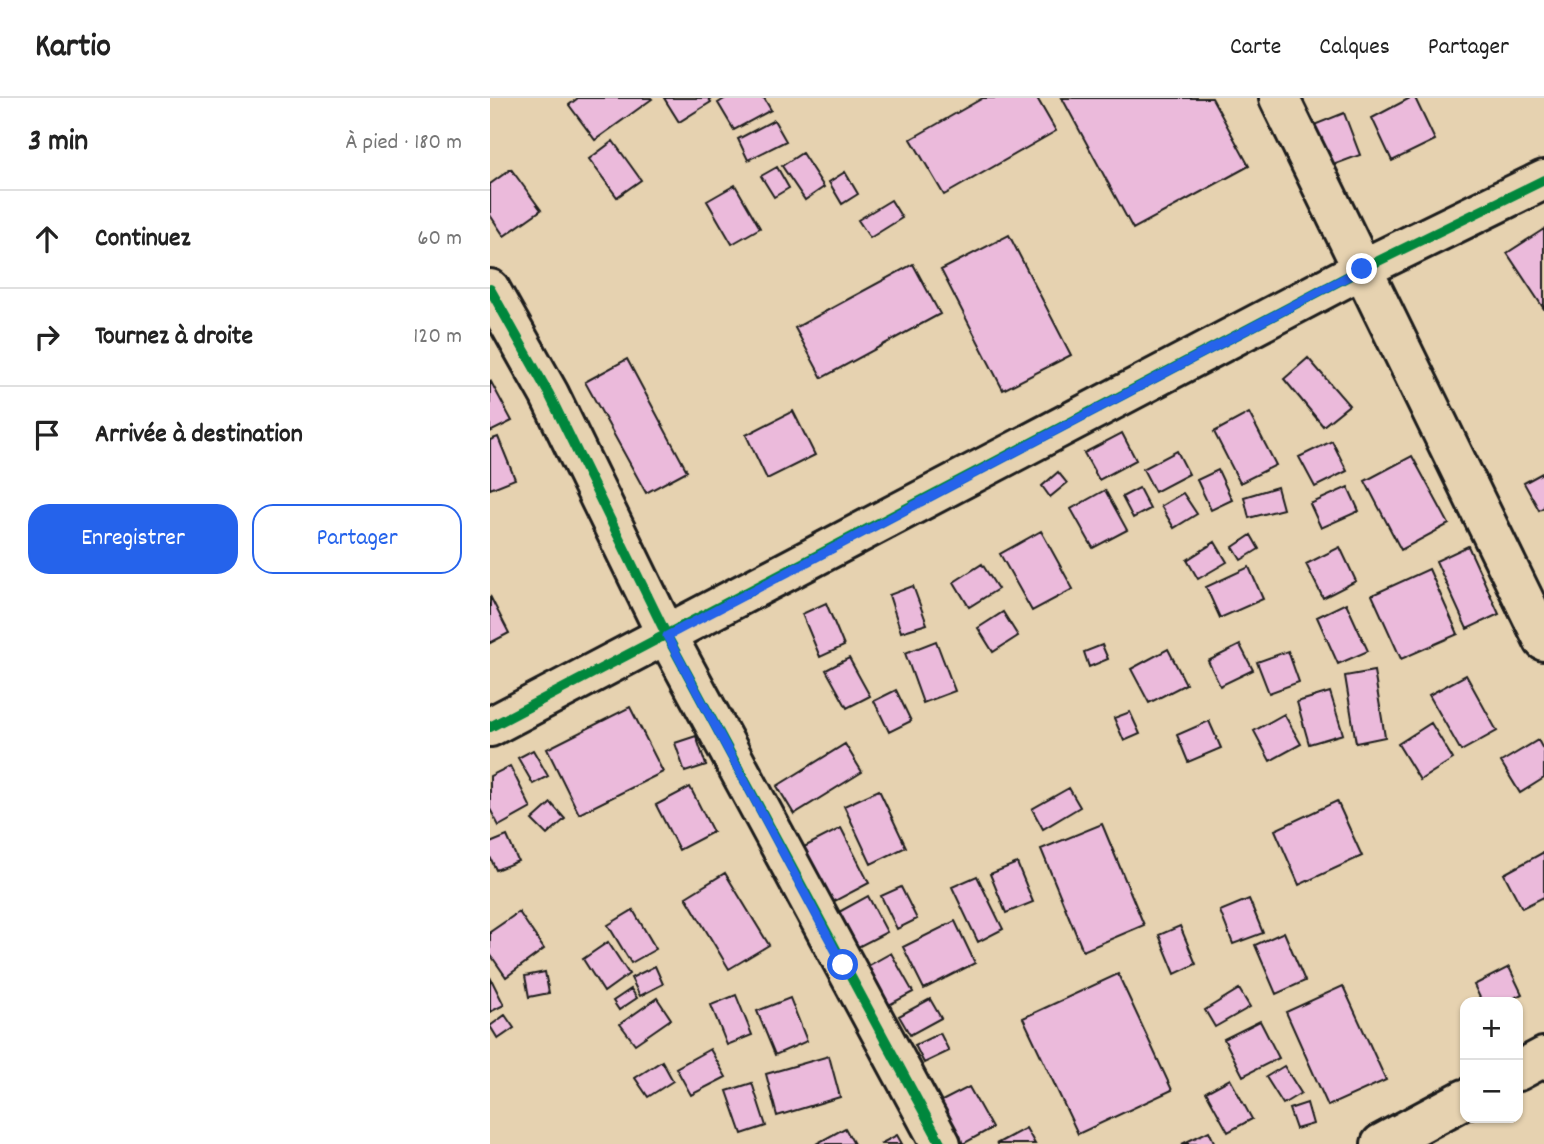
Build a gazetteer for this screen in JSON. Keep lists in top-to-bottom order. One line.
{"page":{"header":"Kartio","nav":["Carte","Calques","Partager"],"heading":["3 min","À pied · 180 m"],"list":[["Continuez","60 m"],["Tournez à droite","120 m"],"Arrivée à destination"],"buttons":["Enregistrer","Partager"],"map_buttons":["+","−"]}}
